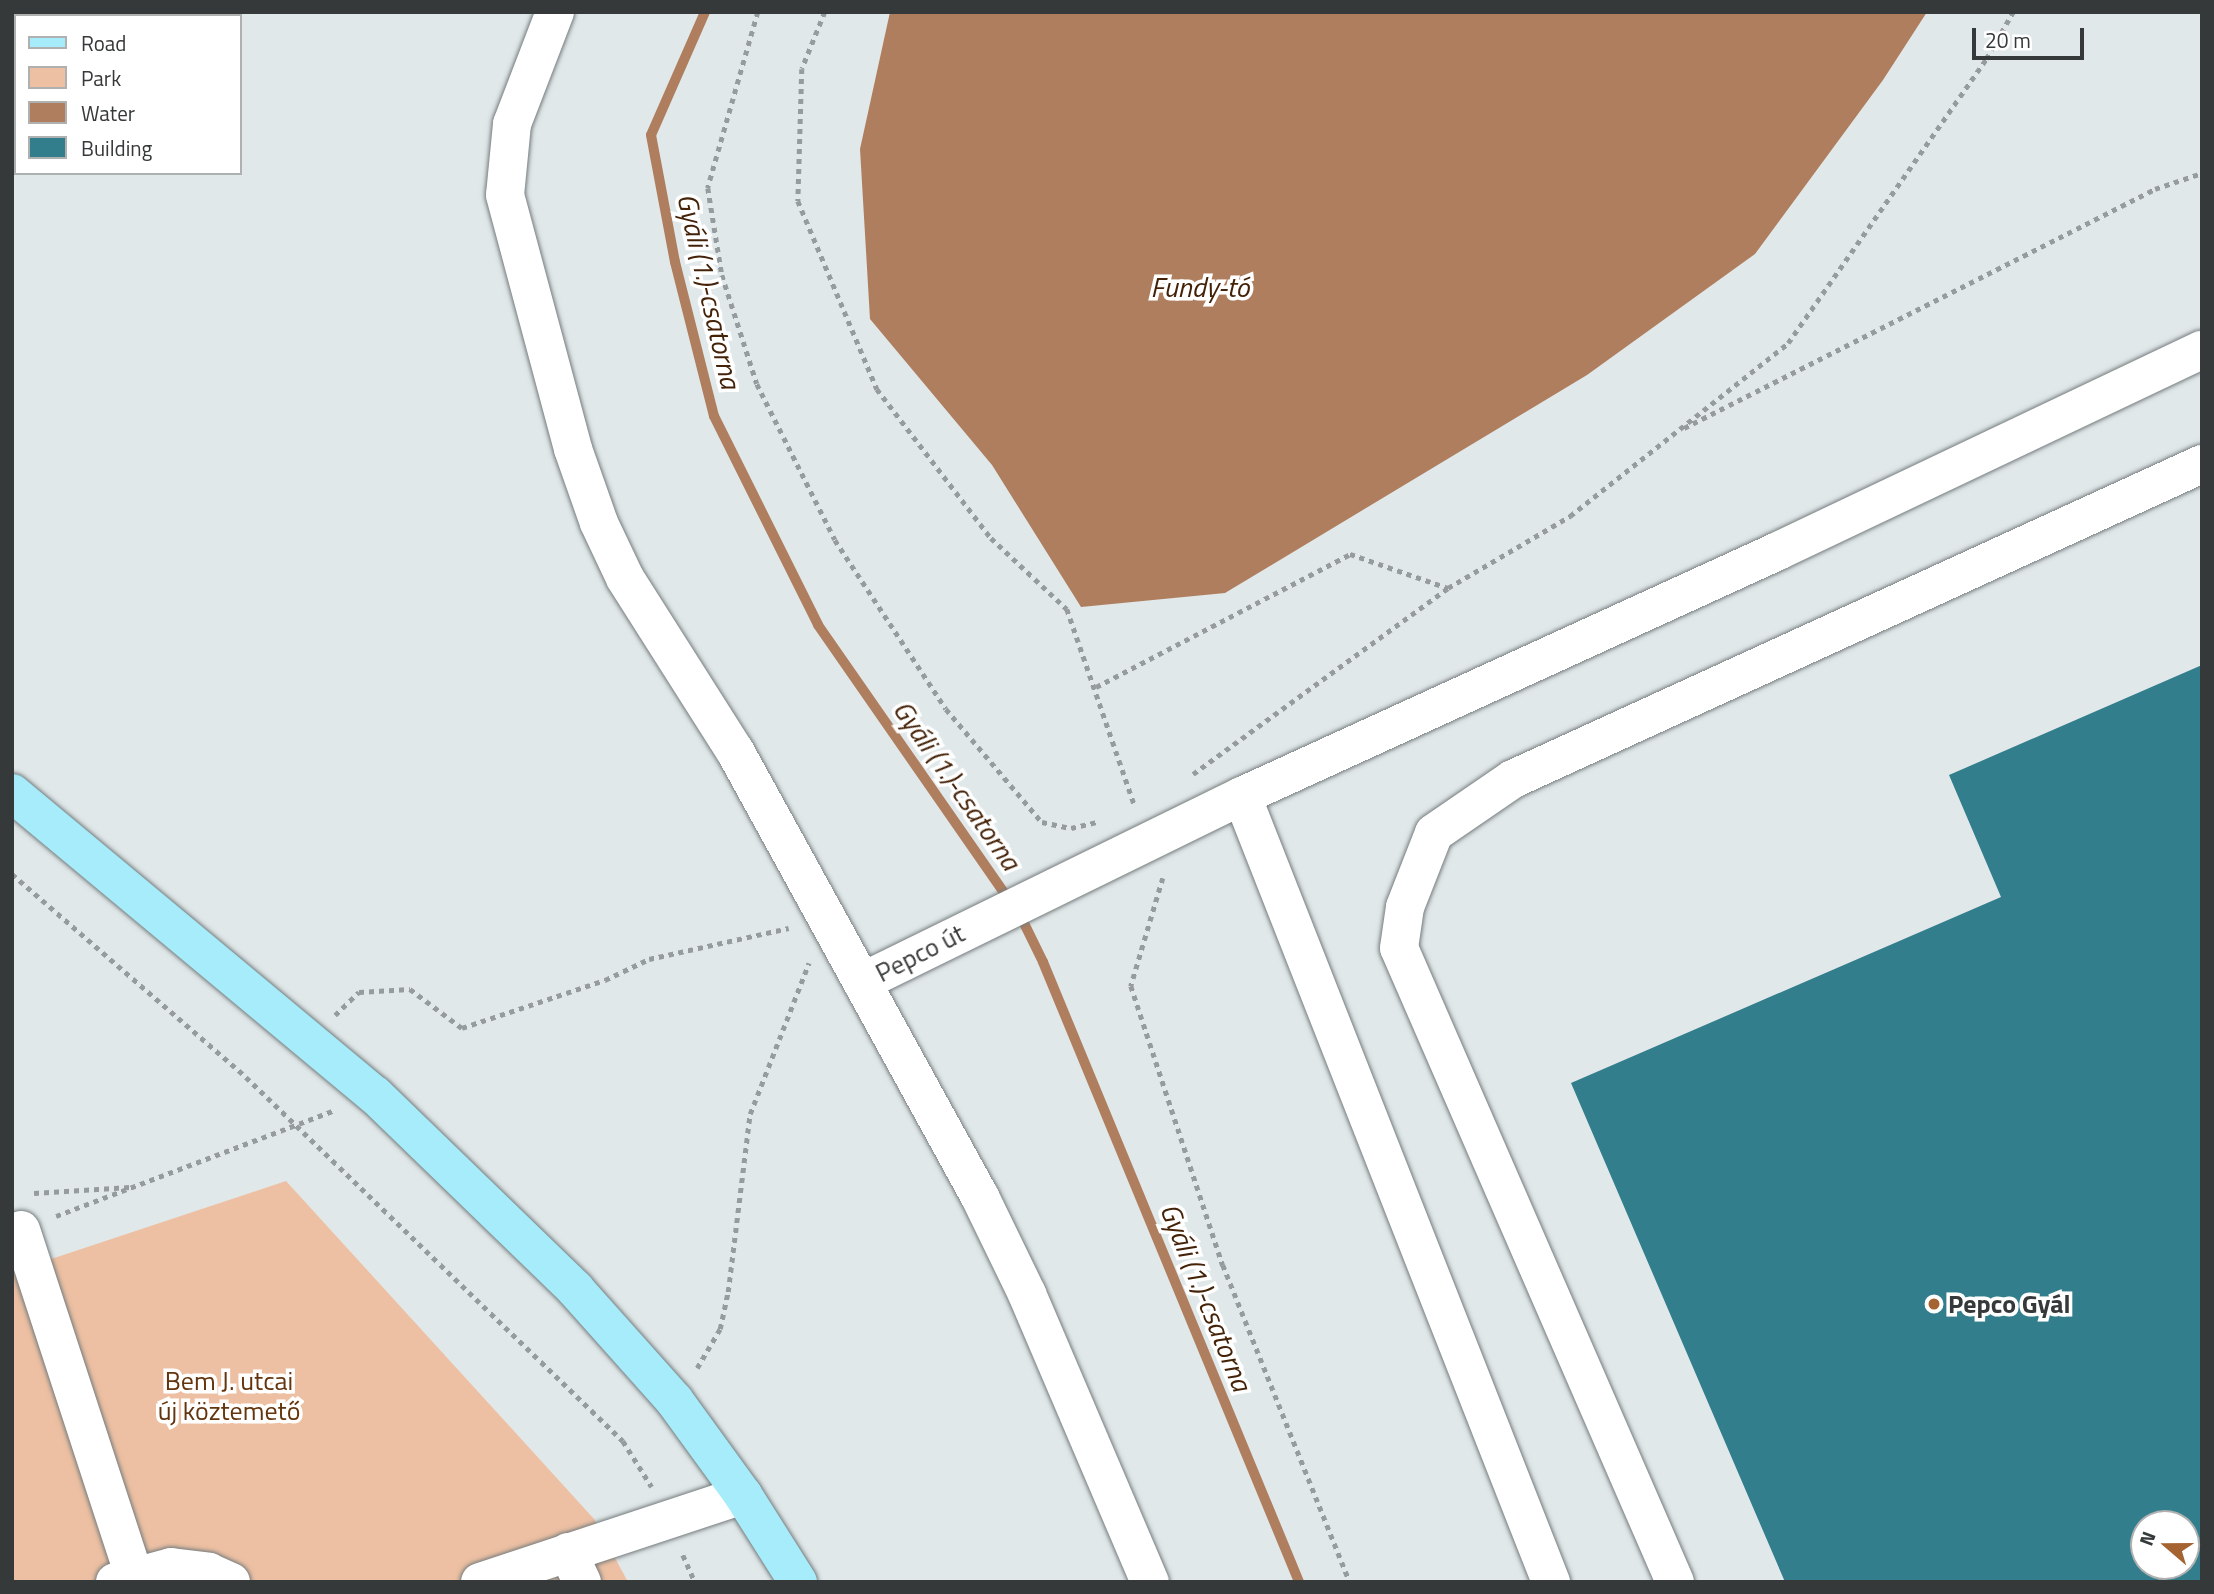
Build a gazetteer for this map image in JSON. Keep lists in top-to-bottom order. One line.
{"streets":{"street":["Pepco út"]},"water":["Fundy-tó","Gyáli (1.)-csatorna"],"parks":["Bem J. utcai új köztemető"],"places":["Pepco Gyál"],"legend":["Road","Park","Water","Building"],"scale_bar":"20 m","north":"left"}
